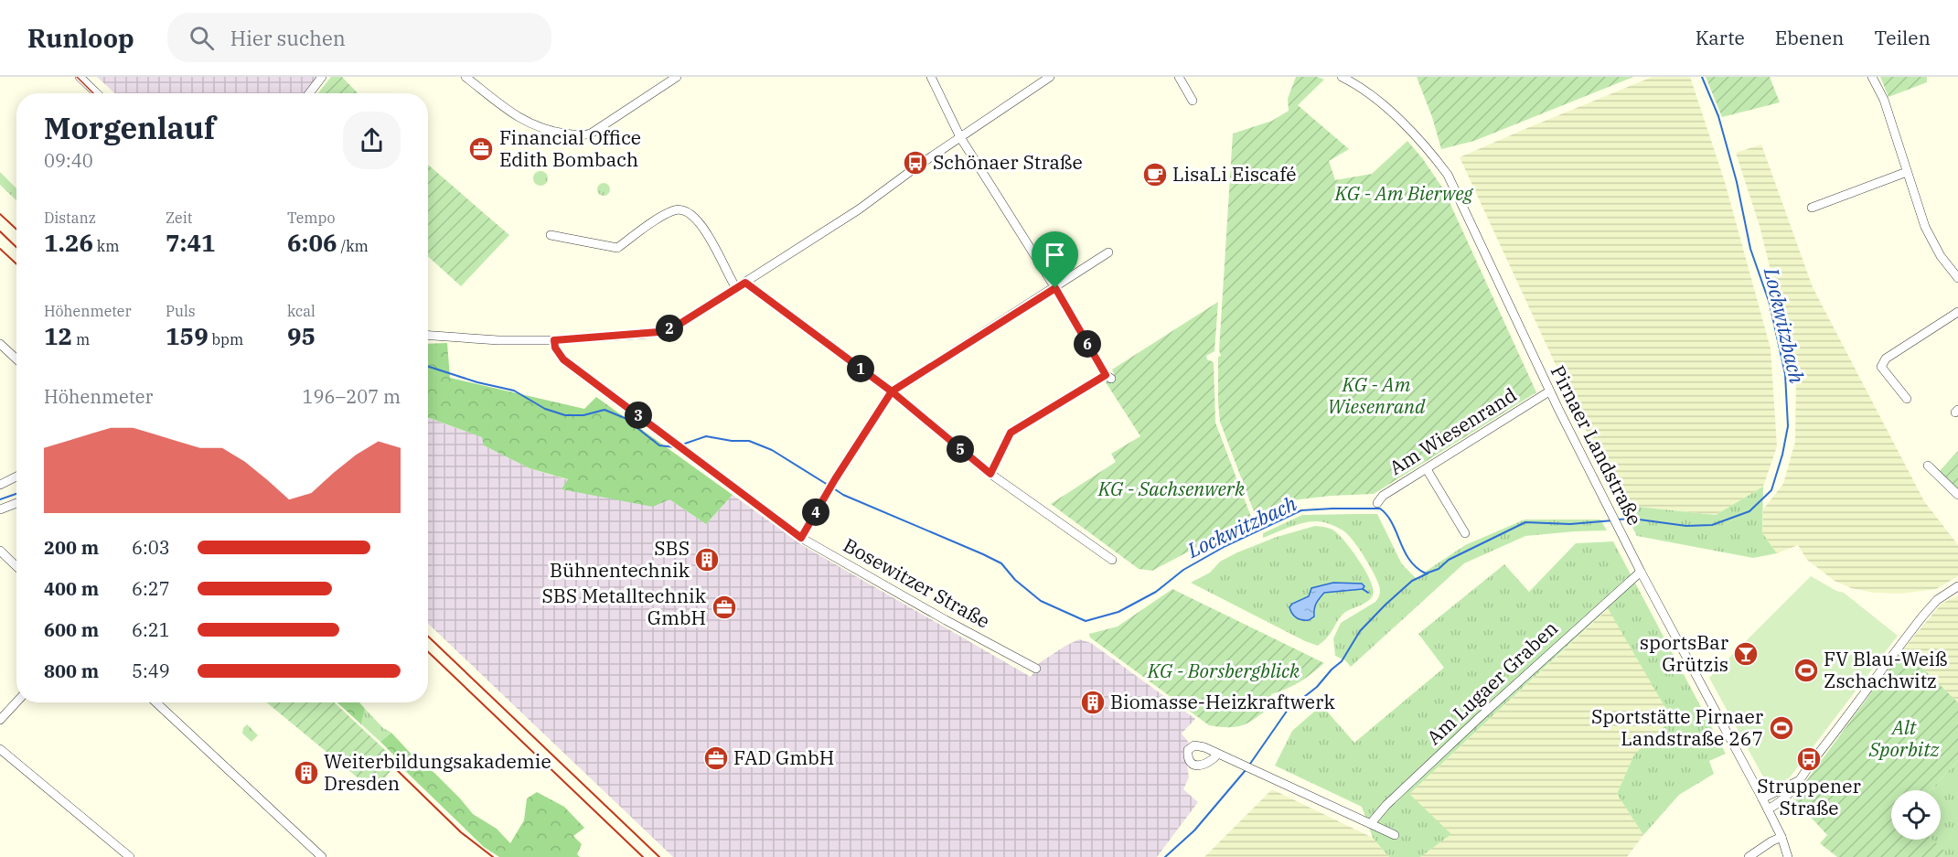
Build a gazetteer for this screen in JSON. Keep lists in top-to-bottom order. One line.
{"streets":{"street":["Am Wiesenrand","Pirnaer Landstraße","Bosewitzer Straße","Am Lugaer Graben"]},"crossings":[["Am Wiesenrand","Pirnaer Landstraße"],["Pirnaer Landstraße","Am Lugaer Graben"]],"water":["Lockwitzbach"],"parks":["KG - Am Bierweg","KG - Am Wiesenrand","KG - Sachsenwerk","KG - Borsbergblick","Alt Sporbitz"],"places":{"office":["Financial Office Edith Bombach","SBS Metalltechnik GmbH","FAD GmbH"],"bus stop":["Schönaer Straße","Struppener Straße"],"cafe":["LisaLi Eiscafé"],"building":["SBS Bühnentechnik","Biomasse-Heizkraftwerk","Weiterbildungsakademie Dresden"],"bar":["sportsBar Grützis"],"sports":["FV Blau-Weiß Zschachwitz","Sportstätte Pirnaer Landstraße 267"]},"page":{"header":"Runloop","search":"Hier suchen","nav":["Karte","Ebenen","Teilen"],"heading":["Morgenlauf","09:40"],"stats":[["Distanz","1.26 km"],["Zeit","7:41"],["Tempo","6:06 /km"],["Höhenmeter","12 m"],["Puls","159 bpm"],["kcal","95"]],"pins":["2","6","1","3","5","4"],"chart":["Höhenmeter","196–207 m"],"list":[{"name":"200 m","note":"6:03"},{"name":"400 m","note":"6:27"},{"name":"600 m","note":"6:21"},{"name":"800 m","note":"5:49"}]}}
